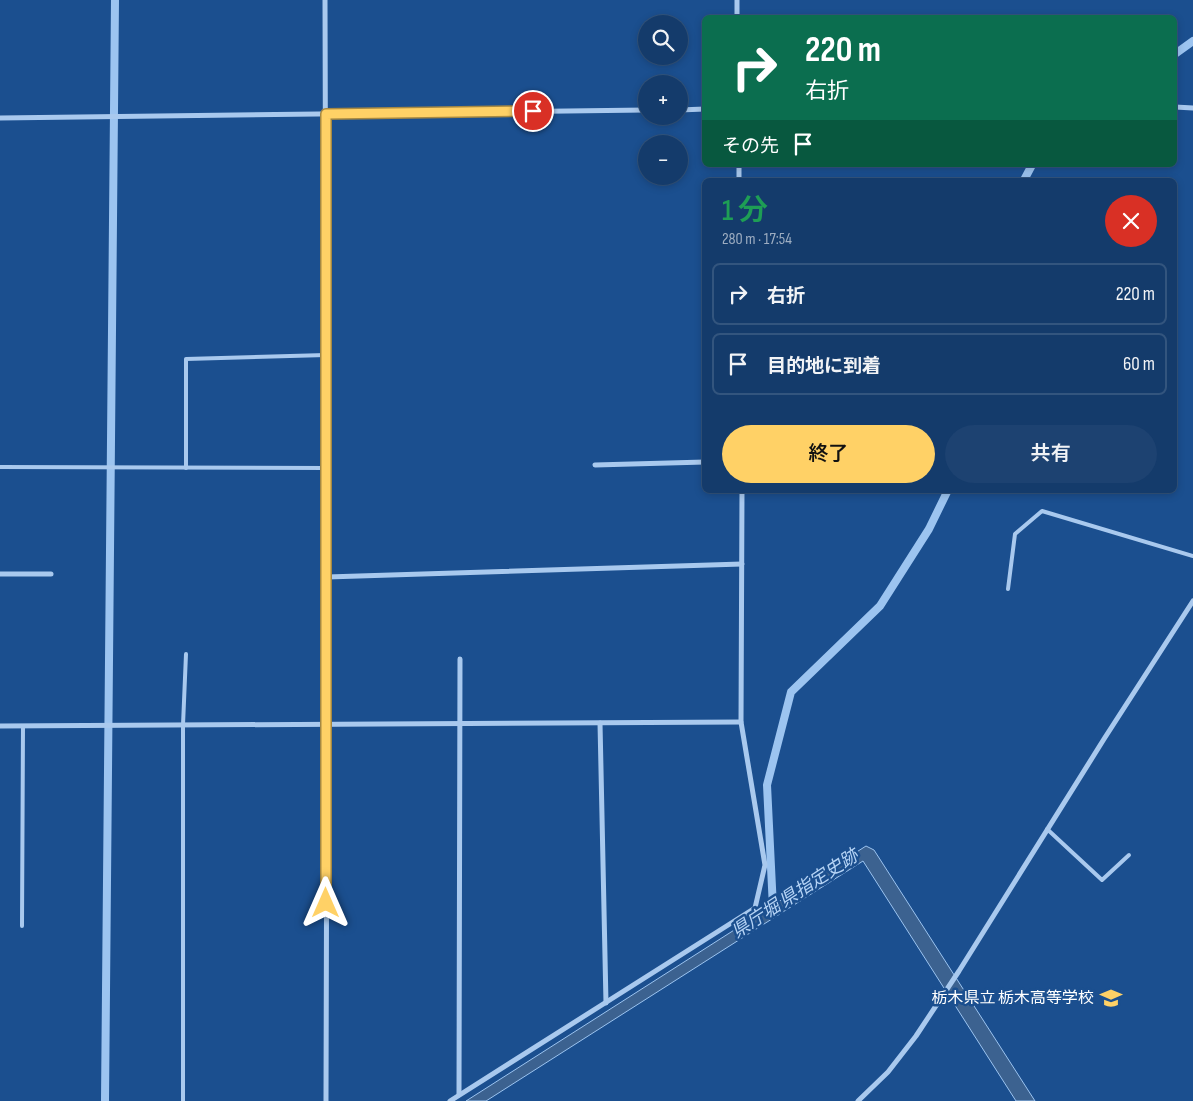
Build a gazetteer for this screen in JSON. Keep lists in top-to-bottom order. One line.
{"water":["県庁堀 県指定史跡"],"places":{"school or university":["栃木県立 栃木高等学校"]},"page":{"map_buttons":["+","−"],"turn":["220 m","右折"],"then":"その先","heading":["1 分","280 m · 17:54"],"list":[{"name":"右折","value":"220 m"},{"name":"目的地に到着","value":"60 m"}],"buttons":["終了","共有"]}}
